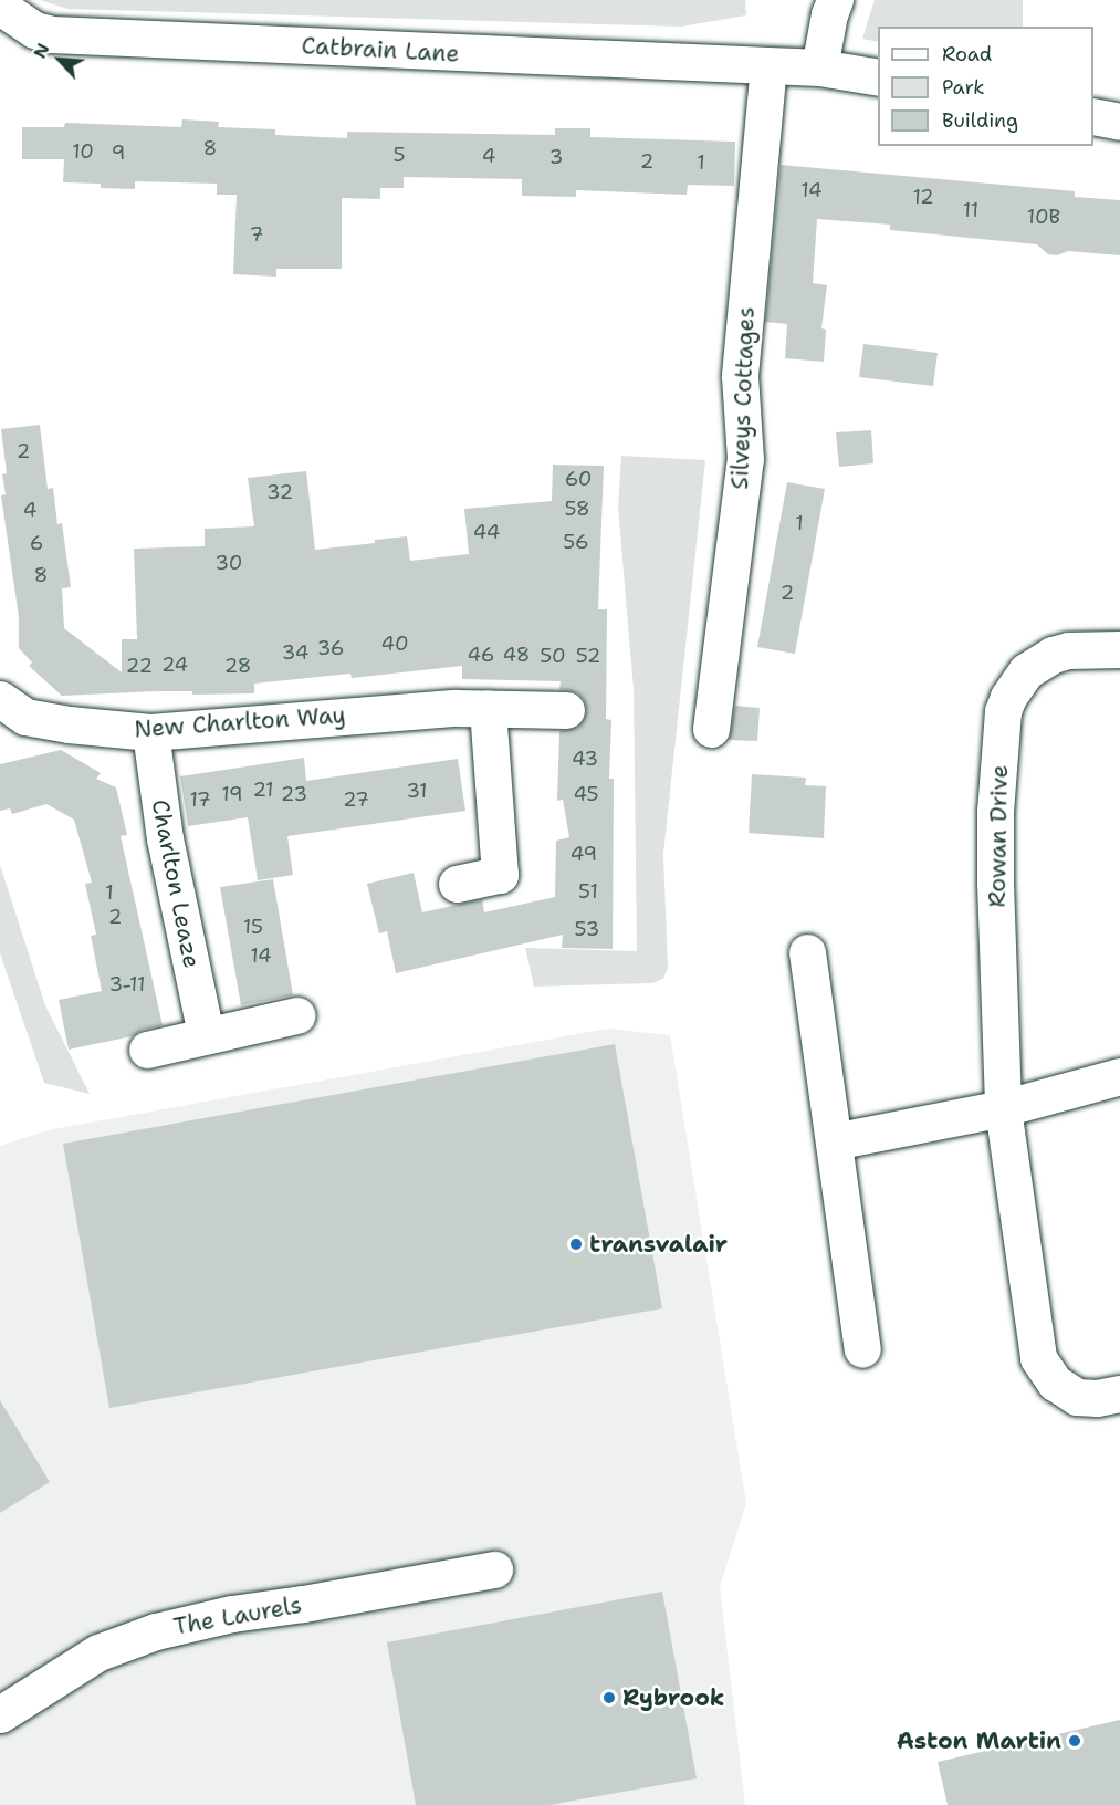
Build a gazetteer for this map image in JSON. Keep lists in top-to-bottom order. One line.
{"streets":{"street":["Catbrain Lane","Silveys Cottages","New Charlton Way","Rowan Drive","Charlton Leaze","The Laurels"]},"crossings":[["Catbrain Lane","Silveys Cottages"],["New Charlton Way","Charlton Leaze"]],"places":["transvalair","Rybrook","Aston Martin"],"house_numbers":["8","10","9","5","4","3","2","1","14","12","11","10B","7","2","60","32","58","4","1","44","56","6","30","8","2","40","36","34","46","48","50","52","24","22","28","43","21","31","19","23","45","17","27","49","51","1","2","15","53","14","3-11"],"legend":["Road","Park","Building"],"north":"top left"}
